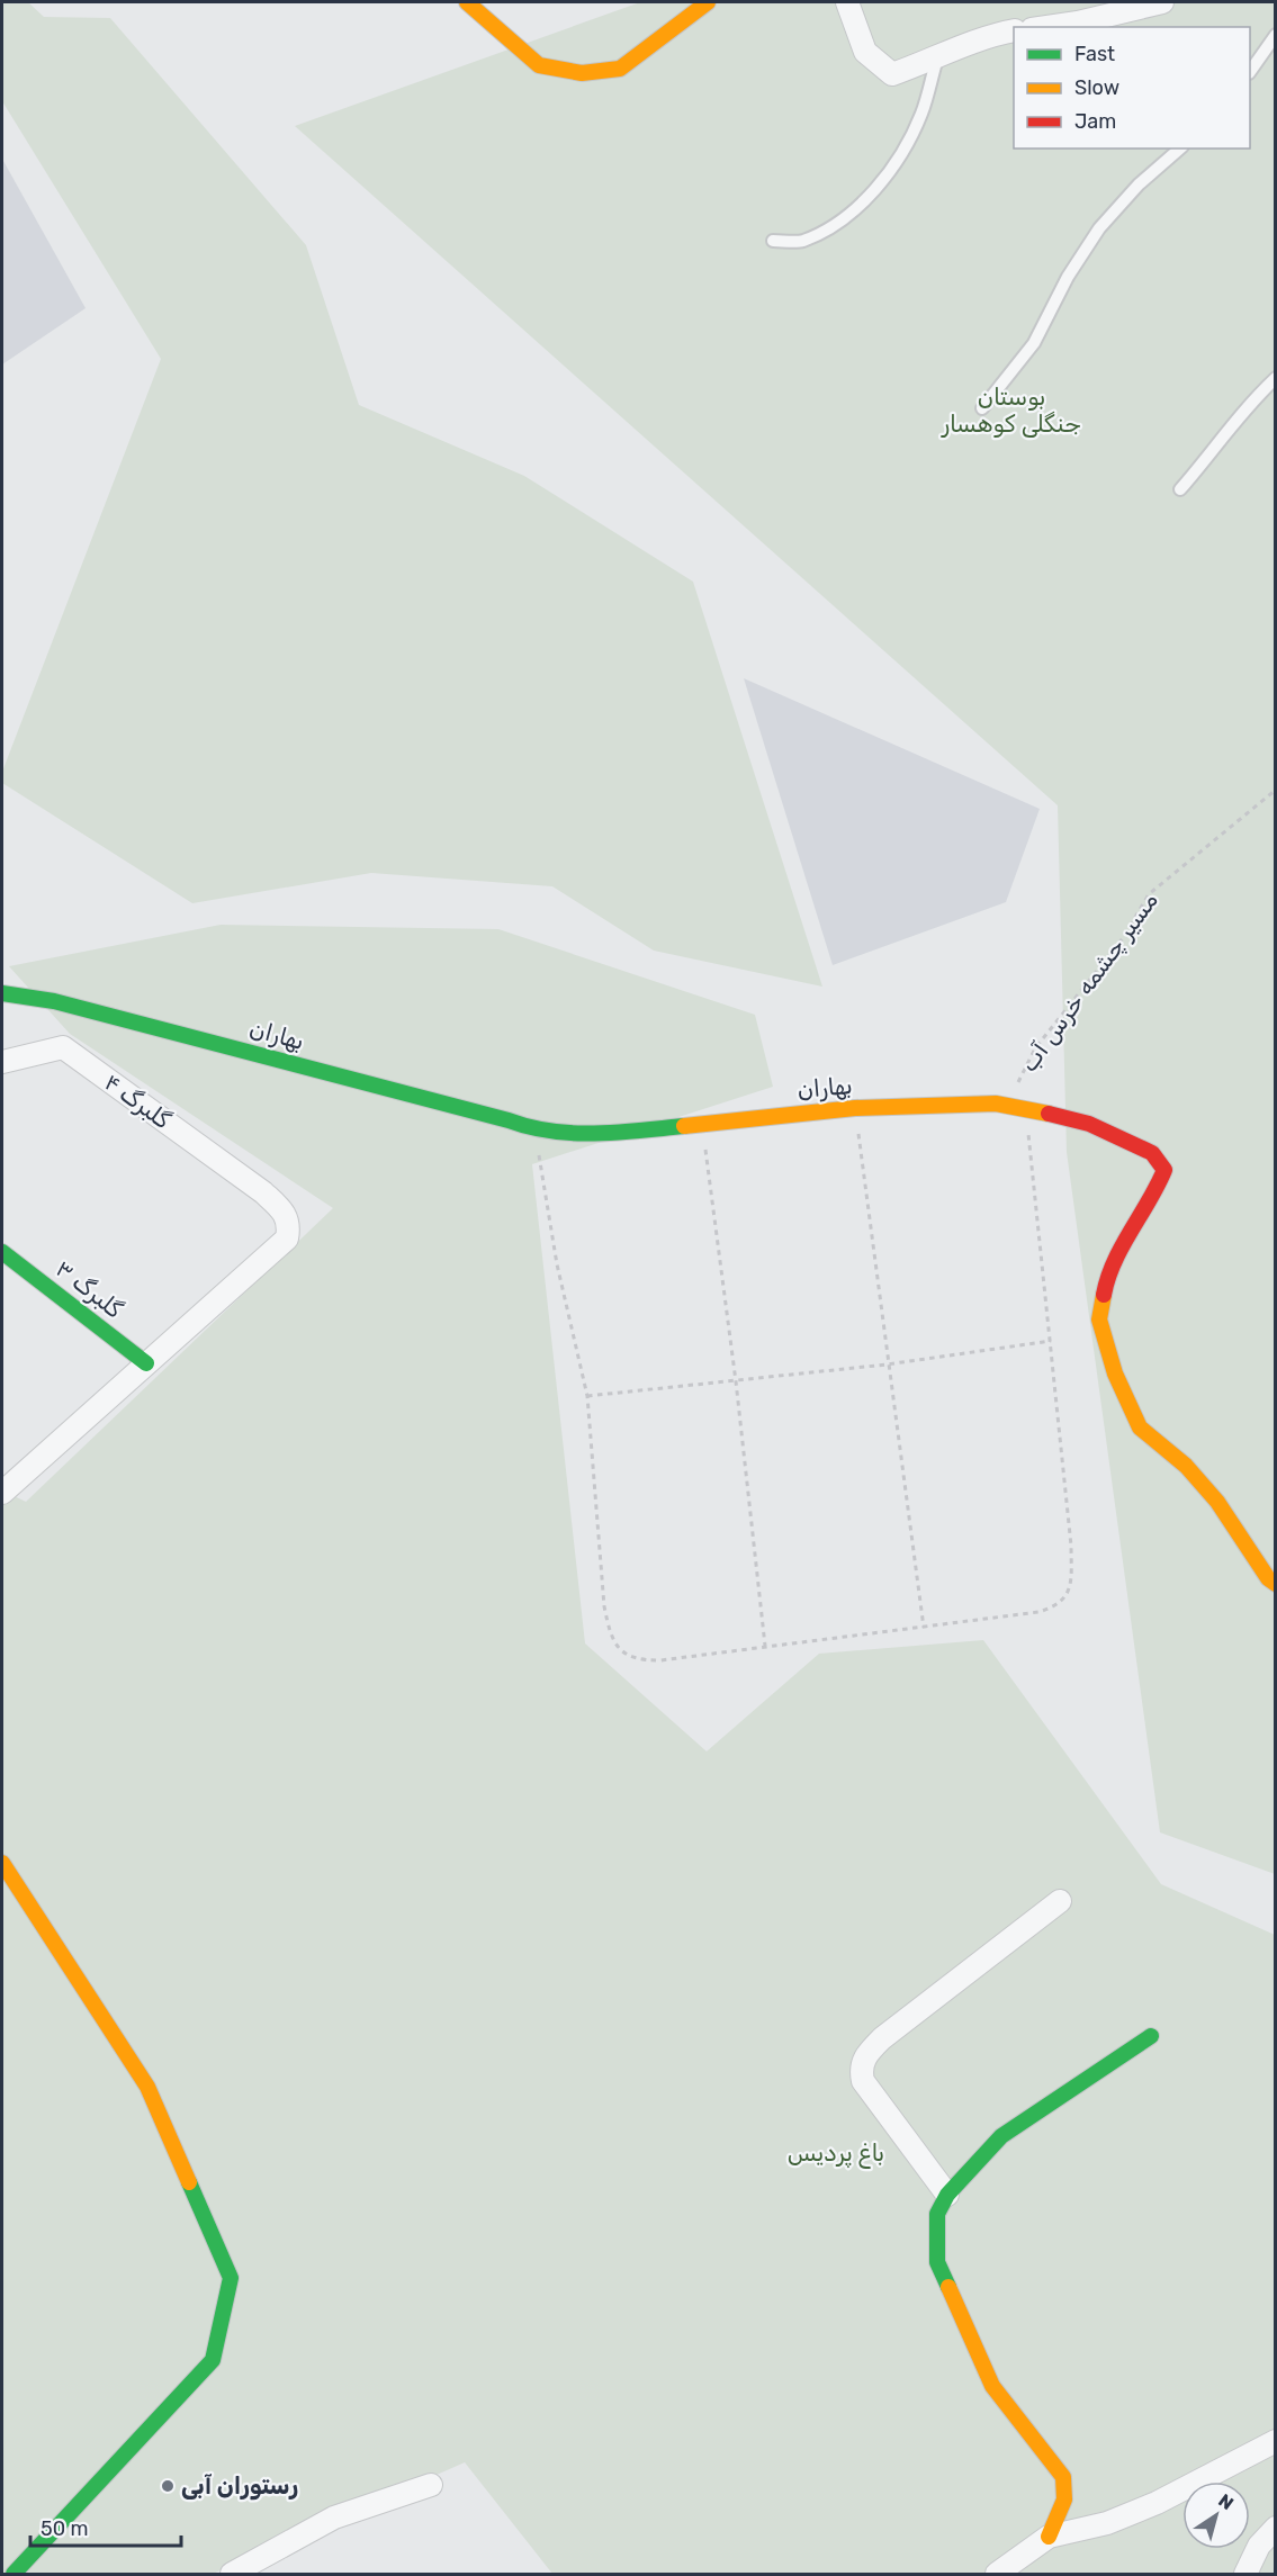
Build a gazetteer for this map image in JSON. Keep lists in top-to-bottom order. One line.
{"streets":{"street":["بهاران","گلبرگ ۴","گلبرگ ۳"],"path":["مسیر چشمه خرس آب"]},"crossings":[["مسیر چشمه خرس آب","بهاران"],["گلبرگ ۴","گلبرگ ۳"]],"parks":["بوستان جنگلی کوهسار","باغ پردیس"],"places":["رستوران آبی"],"legend":["Fast","Slow","Jam"],"scale_bar":"50 m","north":"top right"}
